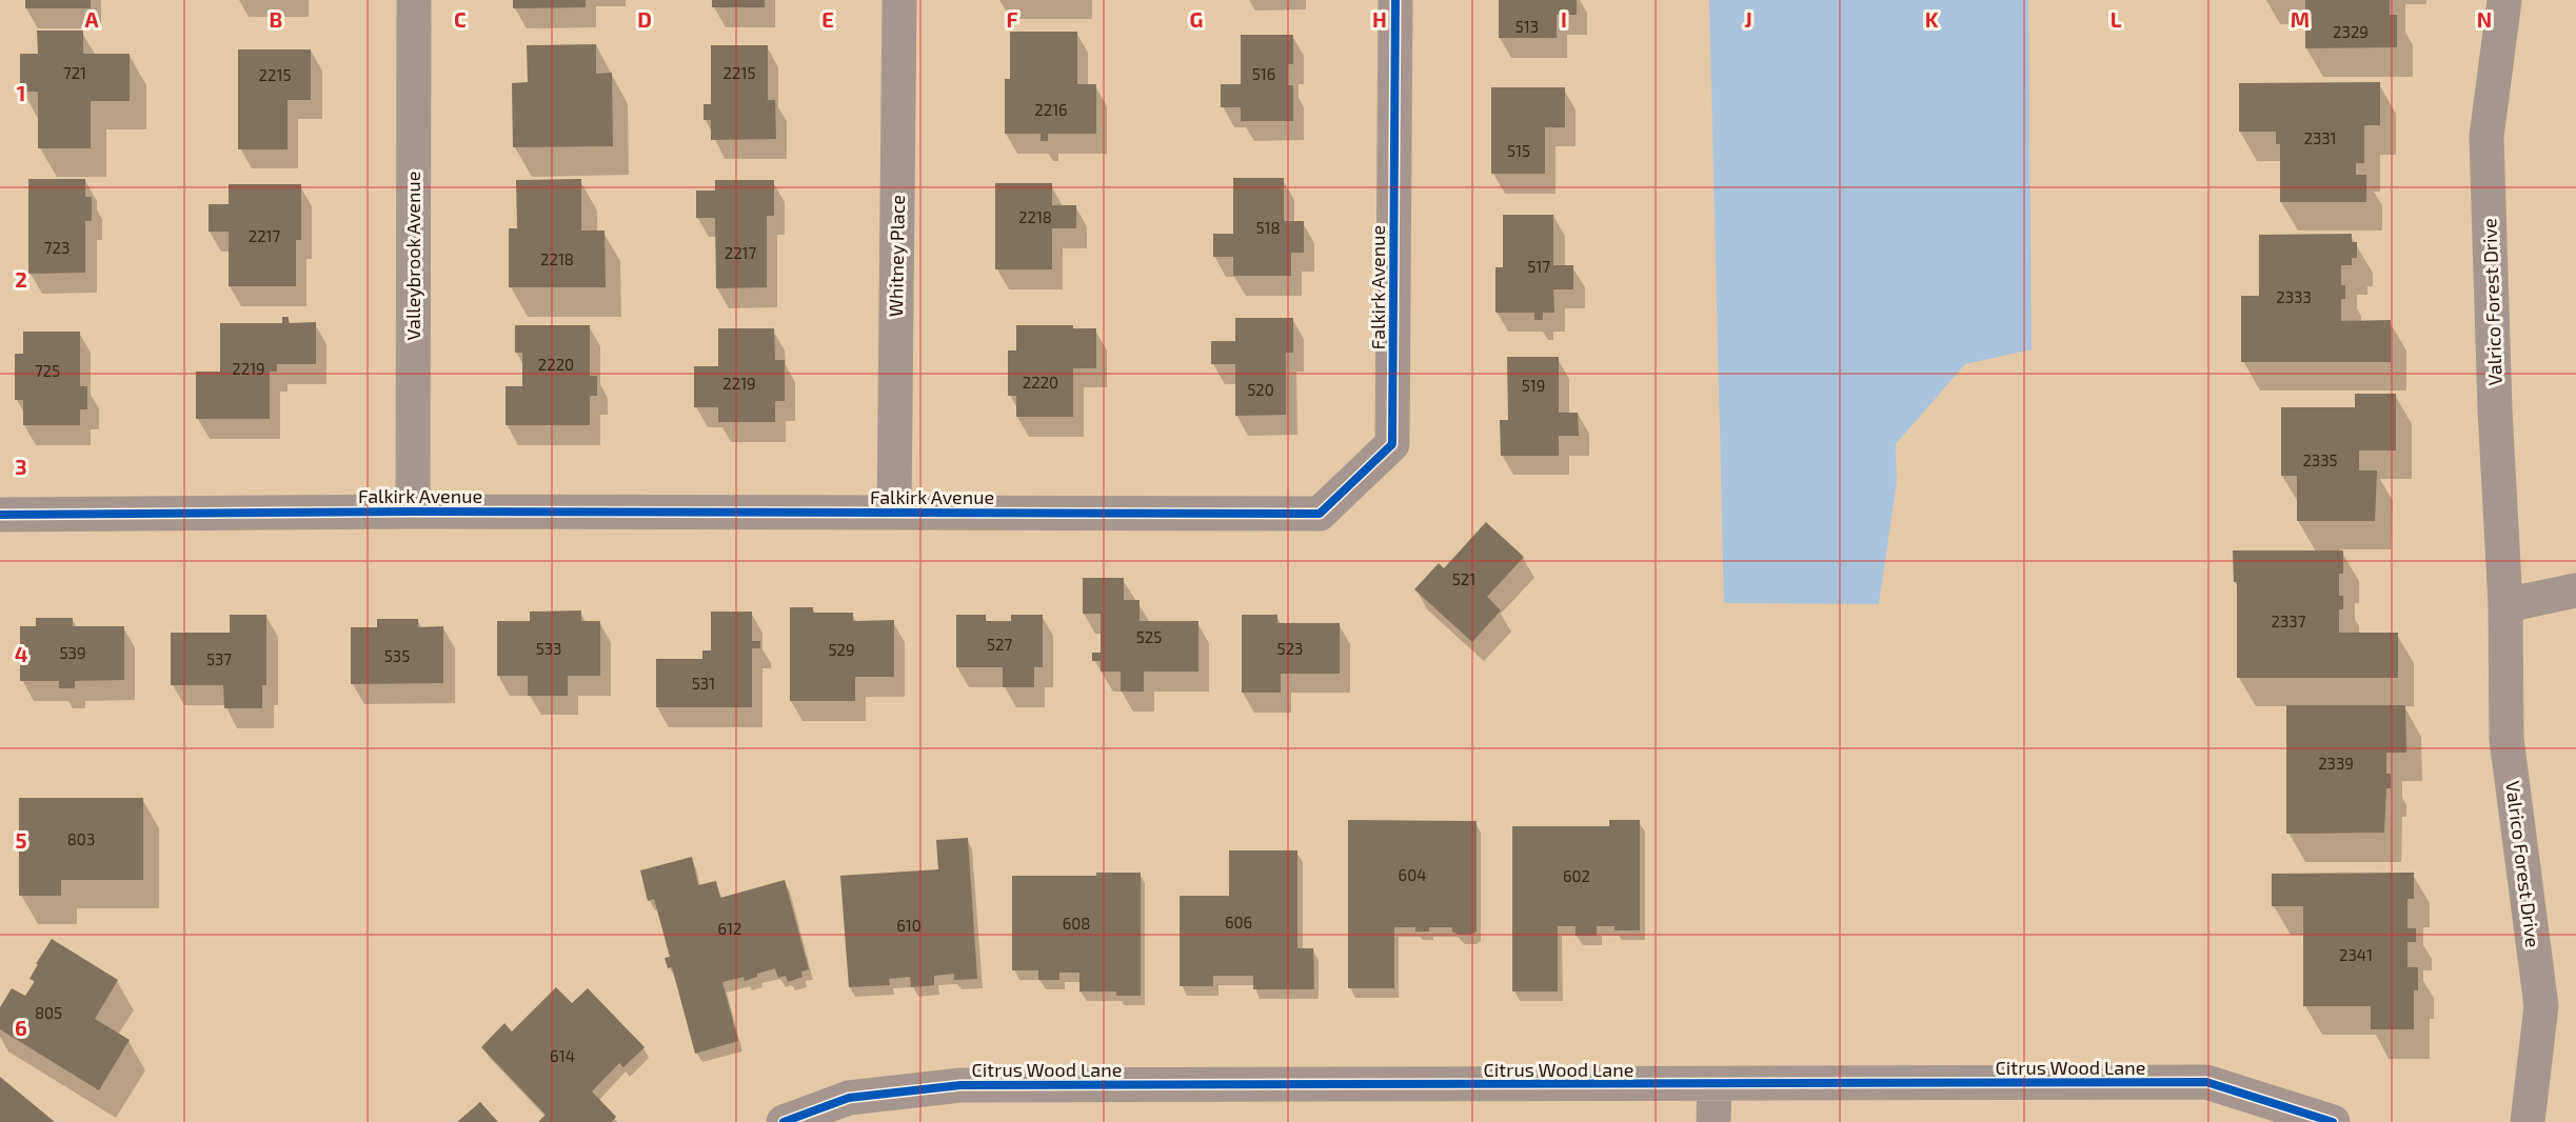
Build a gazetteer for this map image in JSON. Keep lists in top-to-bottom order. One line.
{"streets":{"street":["Valleybrook Avenue","Whitney Place","Falkirk Avenue","Valrico Forest Drive","Citrus Wood Lane"]},"crossings":[["Valleybrook Avenue","Falkirk Avenue"],["Whitney Place","Falkirk Avenue"]],"house_numbers":["513","2329","721","2215","516","2215","2216","2331","515","2218","518","2217","723","2217","2218","517","2333","2220","2219","725","2220","2219","519","520","2335","521","2337","525","527","533","523","529","539","535","537","531","2339","803","604","602","606","608","610","612","2341","805","614"],"grid":{"columns":["A","B","C","D","E","F","G","H","I","J","K","L","M","N"],"rows":["1","2","3","4","5","6"]}}
